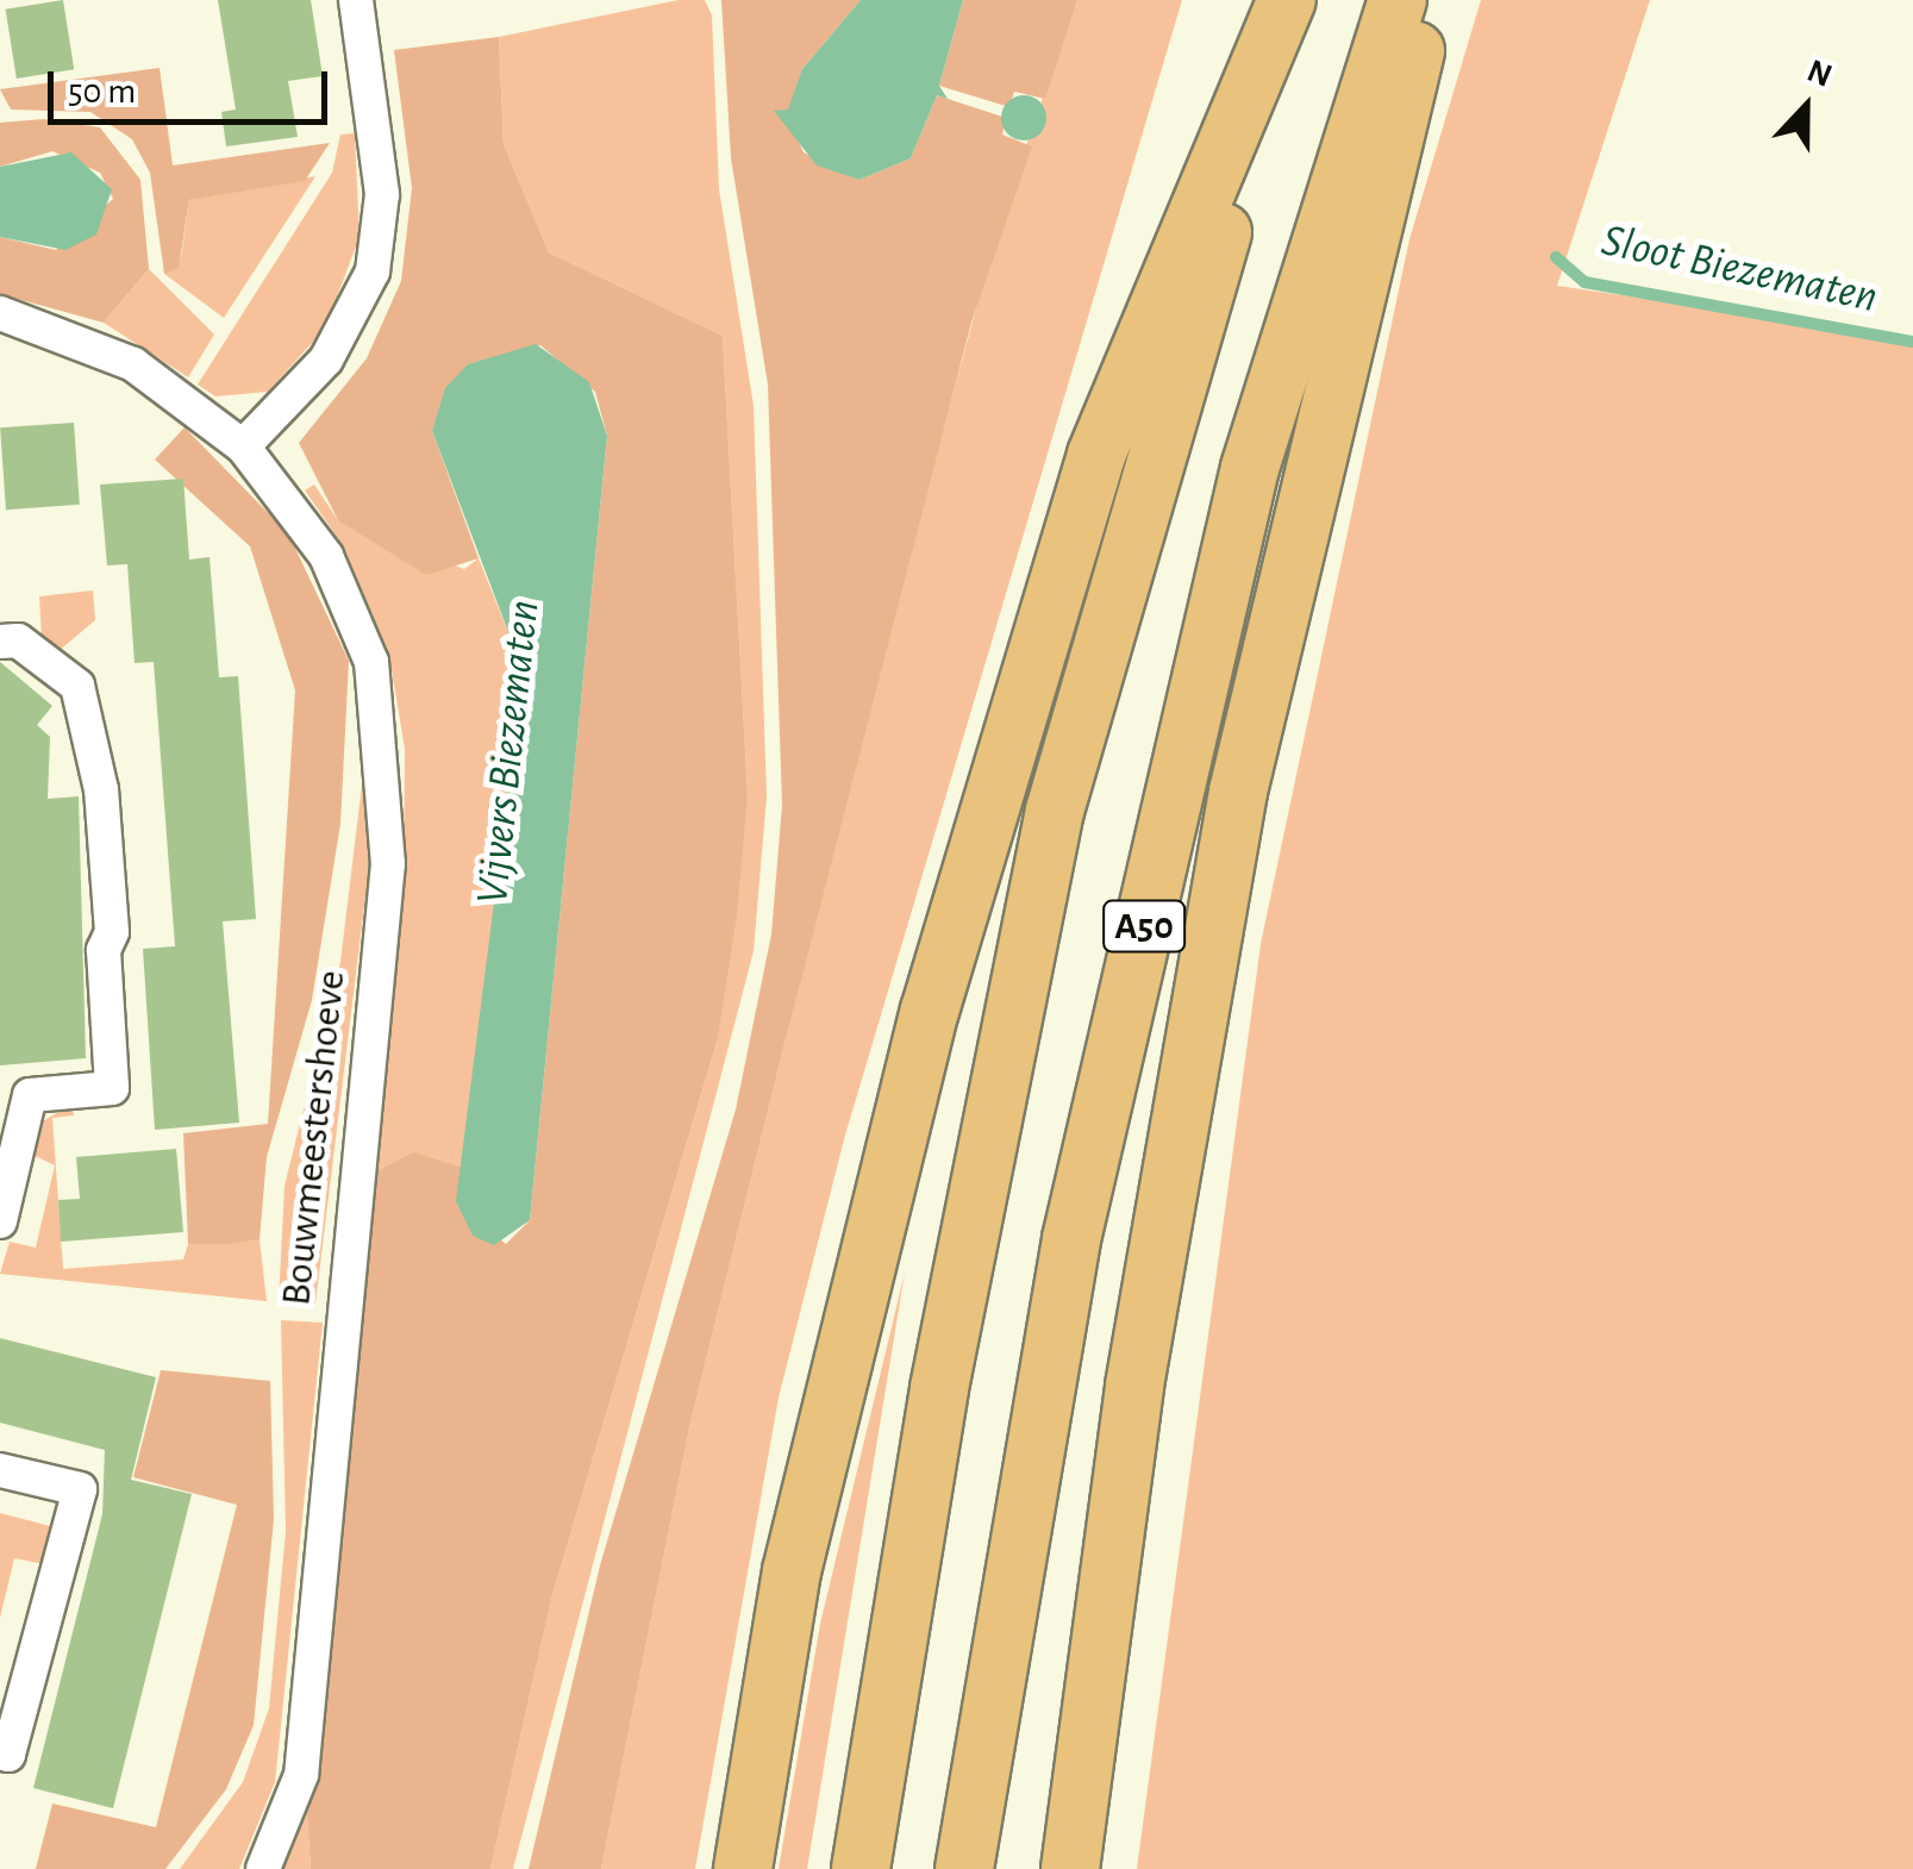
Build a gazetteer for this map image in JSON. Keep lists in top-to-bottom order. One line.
{"streets":{"highway":["A50"],"street":["Bouwmeestershoeve"]},"water":["Sloot Biezematen","Vijvers Biezematen"],"scale_bar":"50 m","north":"top"}
